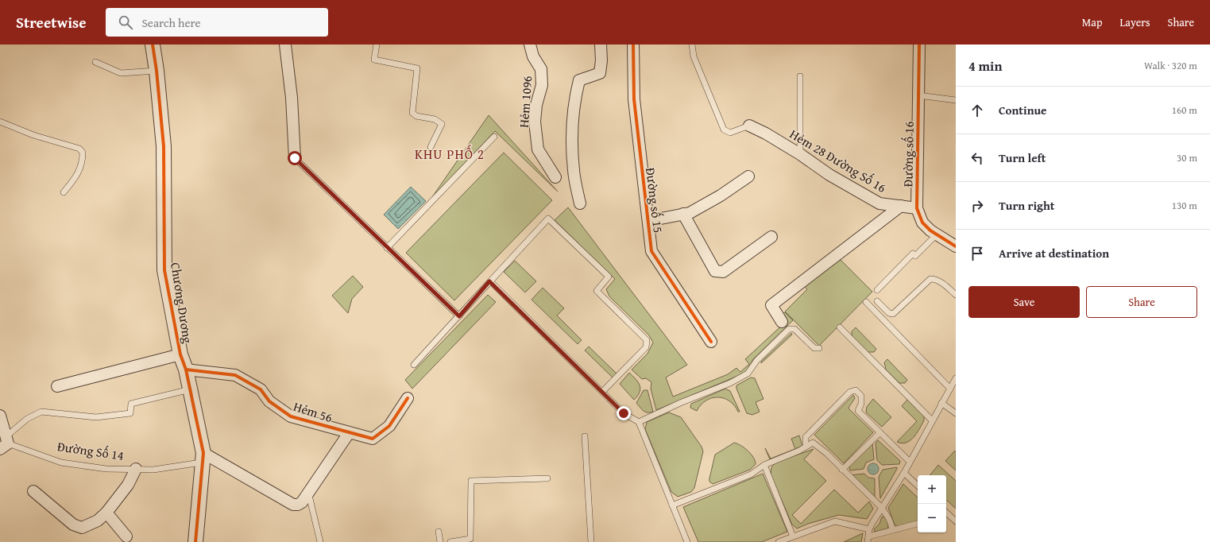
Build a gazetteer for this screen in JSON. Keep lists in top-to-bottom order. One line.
{"streets":{"street":["Hẻm 1096","Đường số 16","Hẻm 28 Đường Số 16","Đường số 15","Chương Dương","Hẻm 56"],"lane":["Đường Số 14"]},"crossings":[["Đường số 16","Hẻm 28 Đường Số 16"],["Chương Dương","Hẻm 56"],["Chương Dương","Đường Số 14"]],"districts":["KHU PHỐ 2"],"page":{"header":"Streetwise","search":"Search here","nav":["Map","Layers","Share"],"heading":["4 min","Walk · 320 m"],"list":[["Continue","160 m"],["Turn left","30 m"],["Turn right","130 m"],"Arrive at destination"],"buttons":["Save","Share"],"map_buttons":["+","−"]}}
